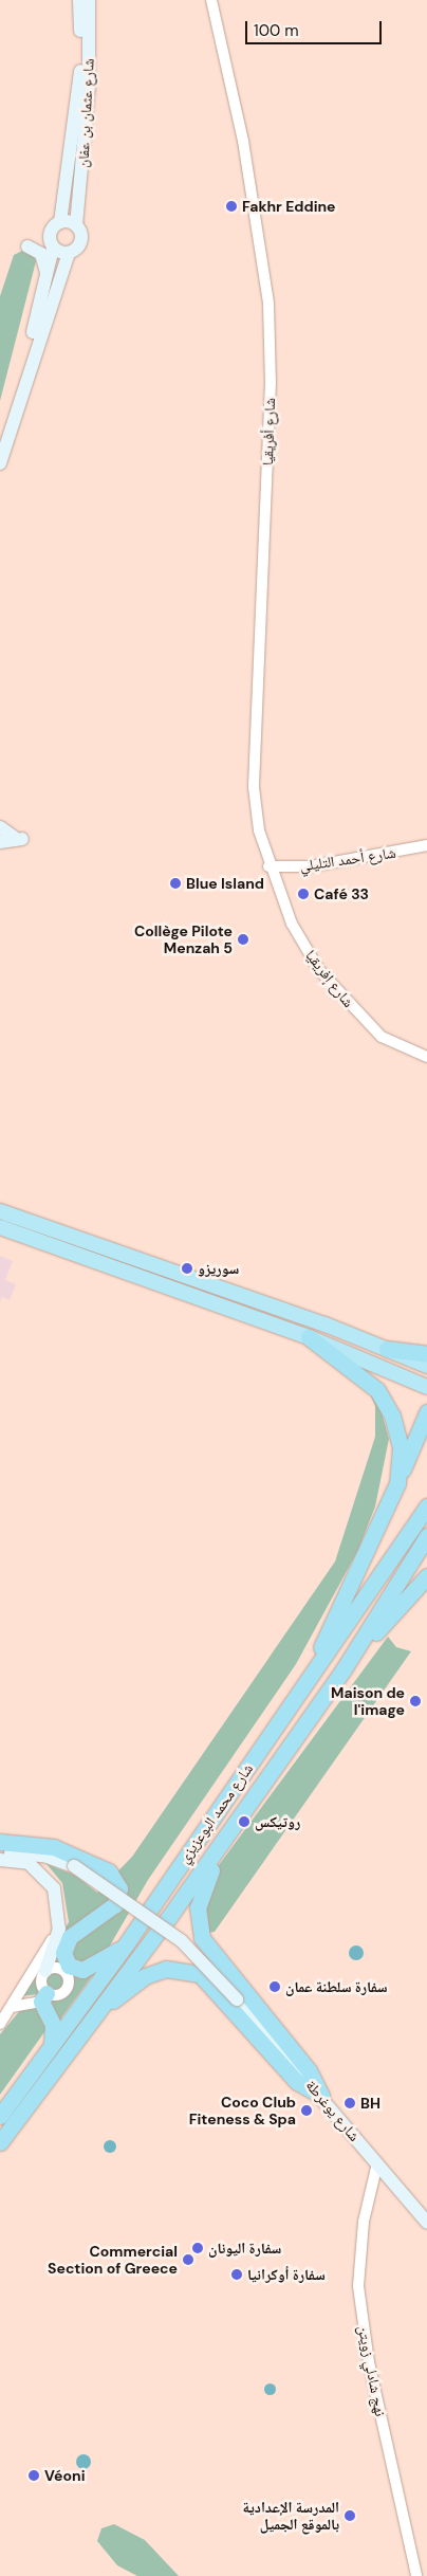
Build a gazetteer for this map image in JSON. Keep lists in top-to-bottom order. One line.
{"streets":{"highway":["شارع محمد البوعزيزي"],"main road":["شارع عثمان بن عفان","شارع يوغرطة"],"street":["شارع أفريقيا","شارع أحمد التليلي","شارع إفريقيا","نهج شادلي زويتن"]},"crossings":[["شارع أفريقيا","شارع أحمد التليلي"],["شارع أفريقيا","شارع إفريقيا"],["شارع أحمد التليلي","شارع إفريقيا"],["شارع يوغرطة","نهج شادلي زويتن"]],"places":["Fakhr Eddine","Blue Island","Café 33","Collège Pilote Menzah 5","سوريزو","Maison de l'image","روتيكس","سفارة سلطنة عمان","BH","Coco Club Fiteness & Spa","سفارة اليونان","Commercial Section of Greece","سفارة أوكرانيا","Véoni","المدرسة الإعدادية بالموقع الجميل"],"scale_bar":"100 m"}
